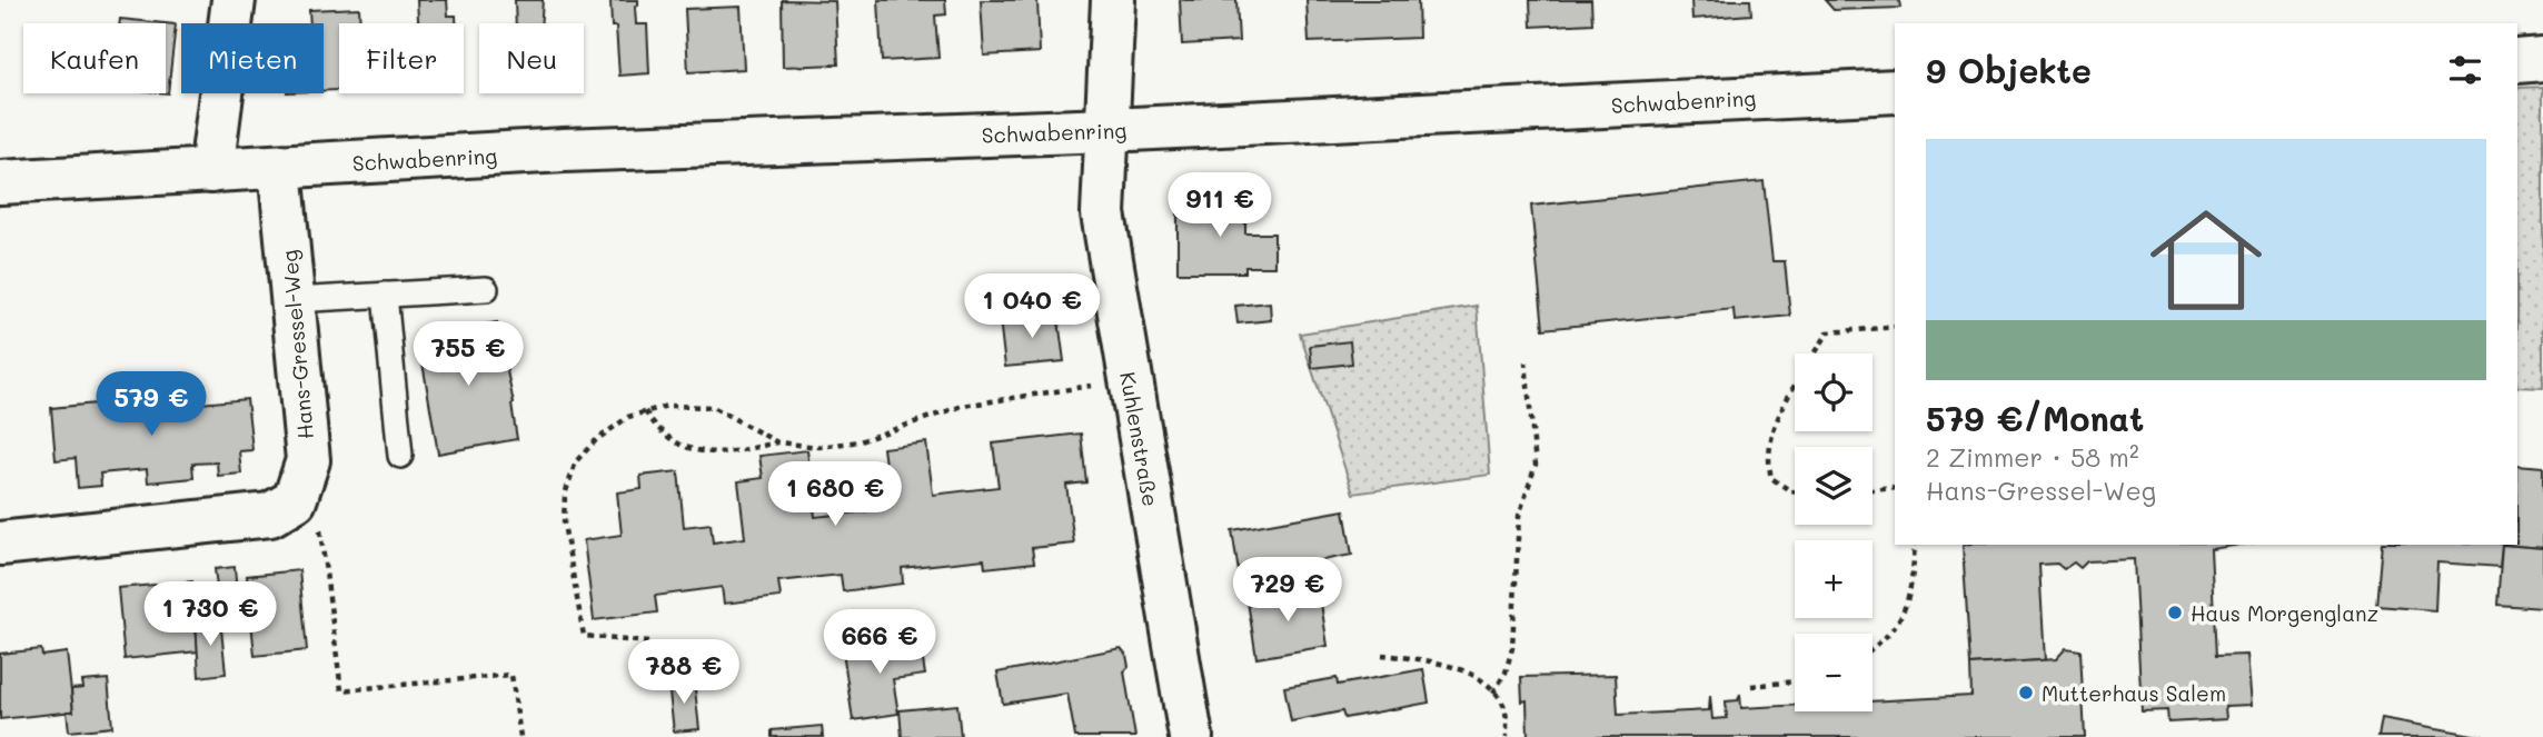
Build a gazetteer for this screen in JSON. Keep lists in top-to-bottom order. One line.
{"streets":{"street":["Schwabenring","Hans-Gressel-Weg","Kuhlenstraße"]},"crossings":[["Schwabenring","Hans-Gressel-Weg"],["Schwabenring","Kuhlenstraße"]],"places":["Haus Morgenglanz","Mutterhaus Salem"],"page":{"chip":["Kaufen","Mieten","Filter","Neu"],"heading":"9 Objekte","list":[{"name":"579 €/Monat","note":"2 Zimmer · 58 m² · Hans-Gressel-Weg"}],"price":["911 €","1 040 €","755 €","579 €","1 680 €","729 €","1 730 €","666 €","788 €"],"map_buttons":["+","−"]}}
